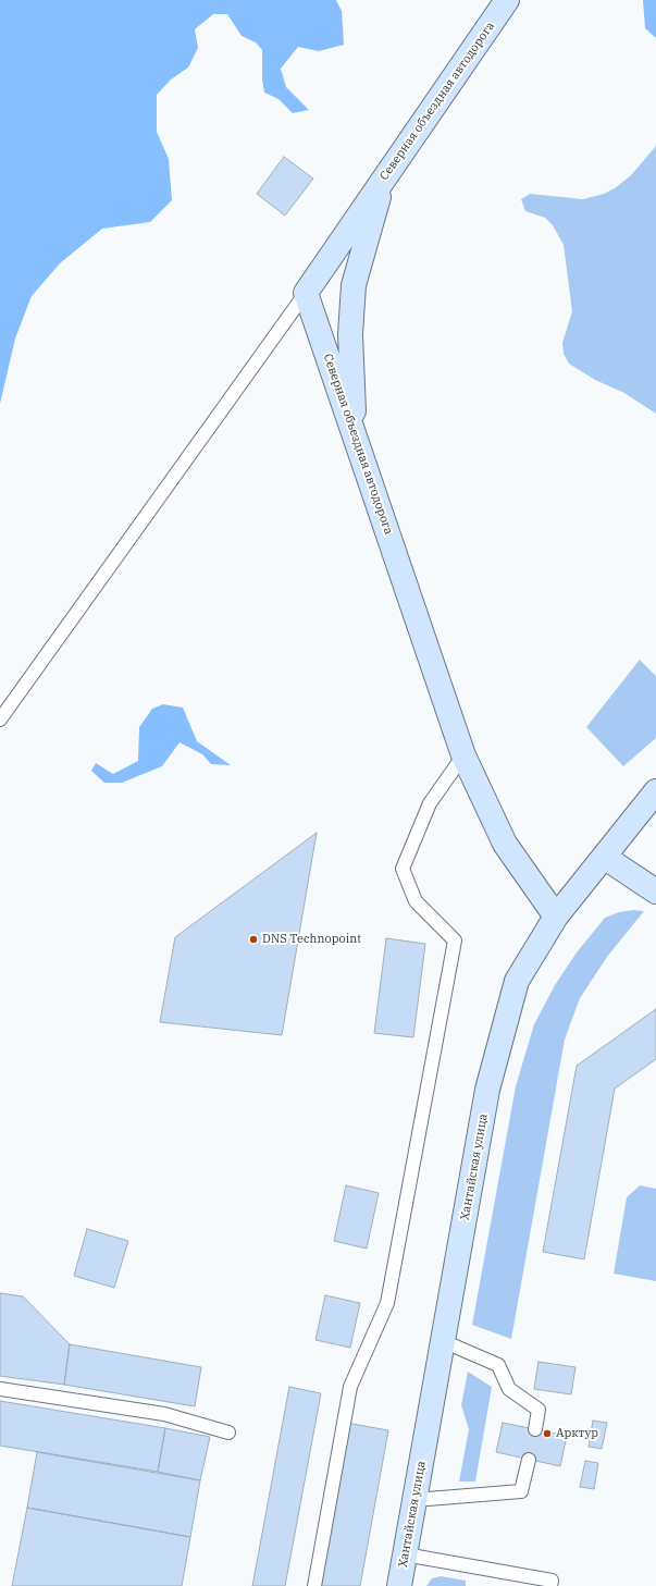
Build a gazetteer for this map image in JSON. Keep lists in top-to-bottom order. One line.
{"streets":{"street":["Северная объездная автодорога","Хантайская улица"]},"crossings":[["Северная объездная автодорога","Хантайская улица"]],"places":["DNS Technopoint","Арктур"]}
